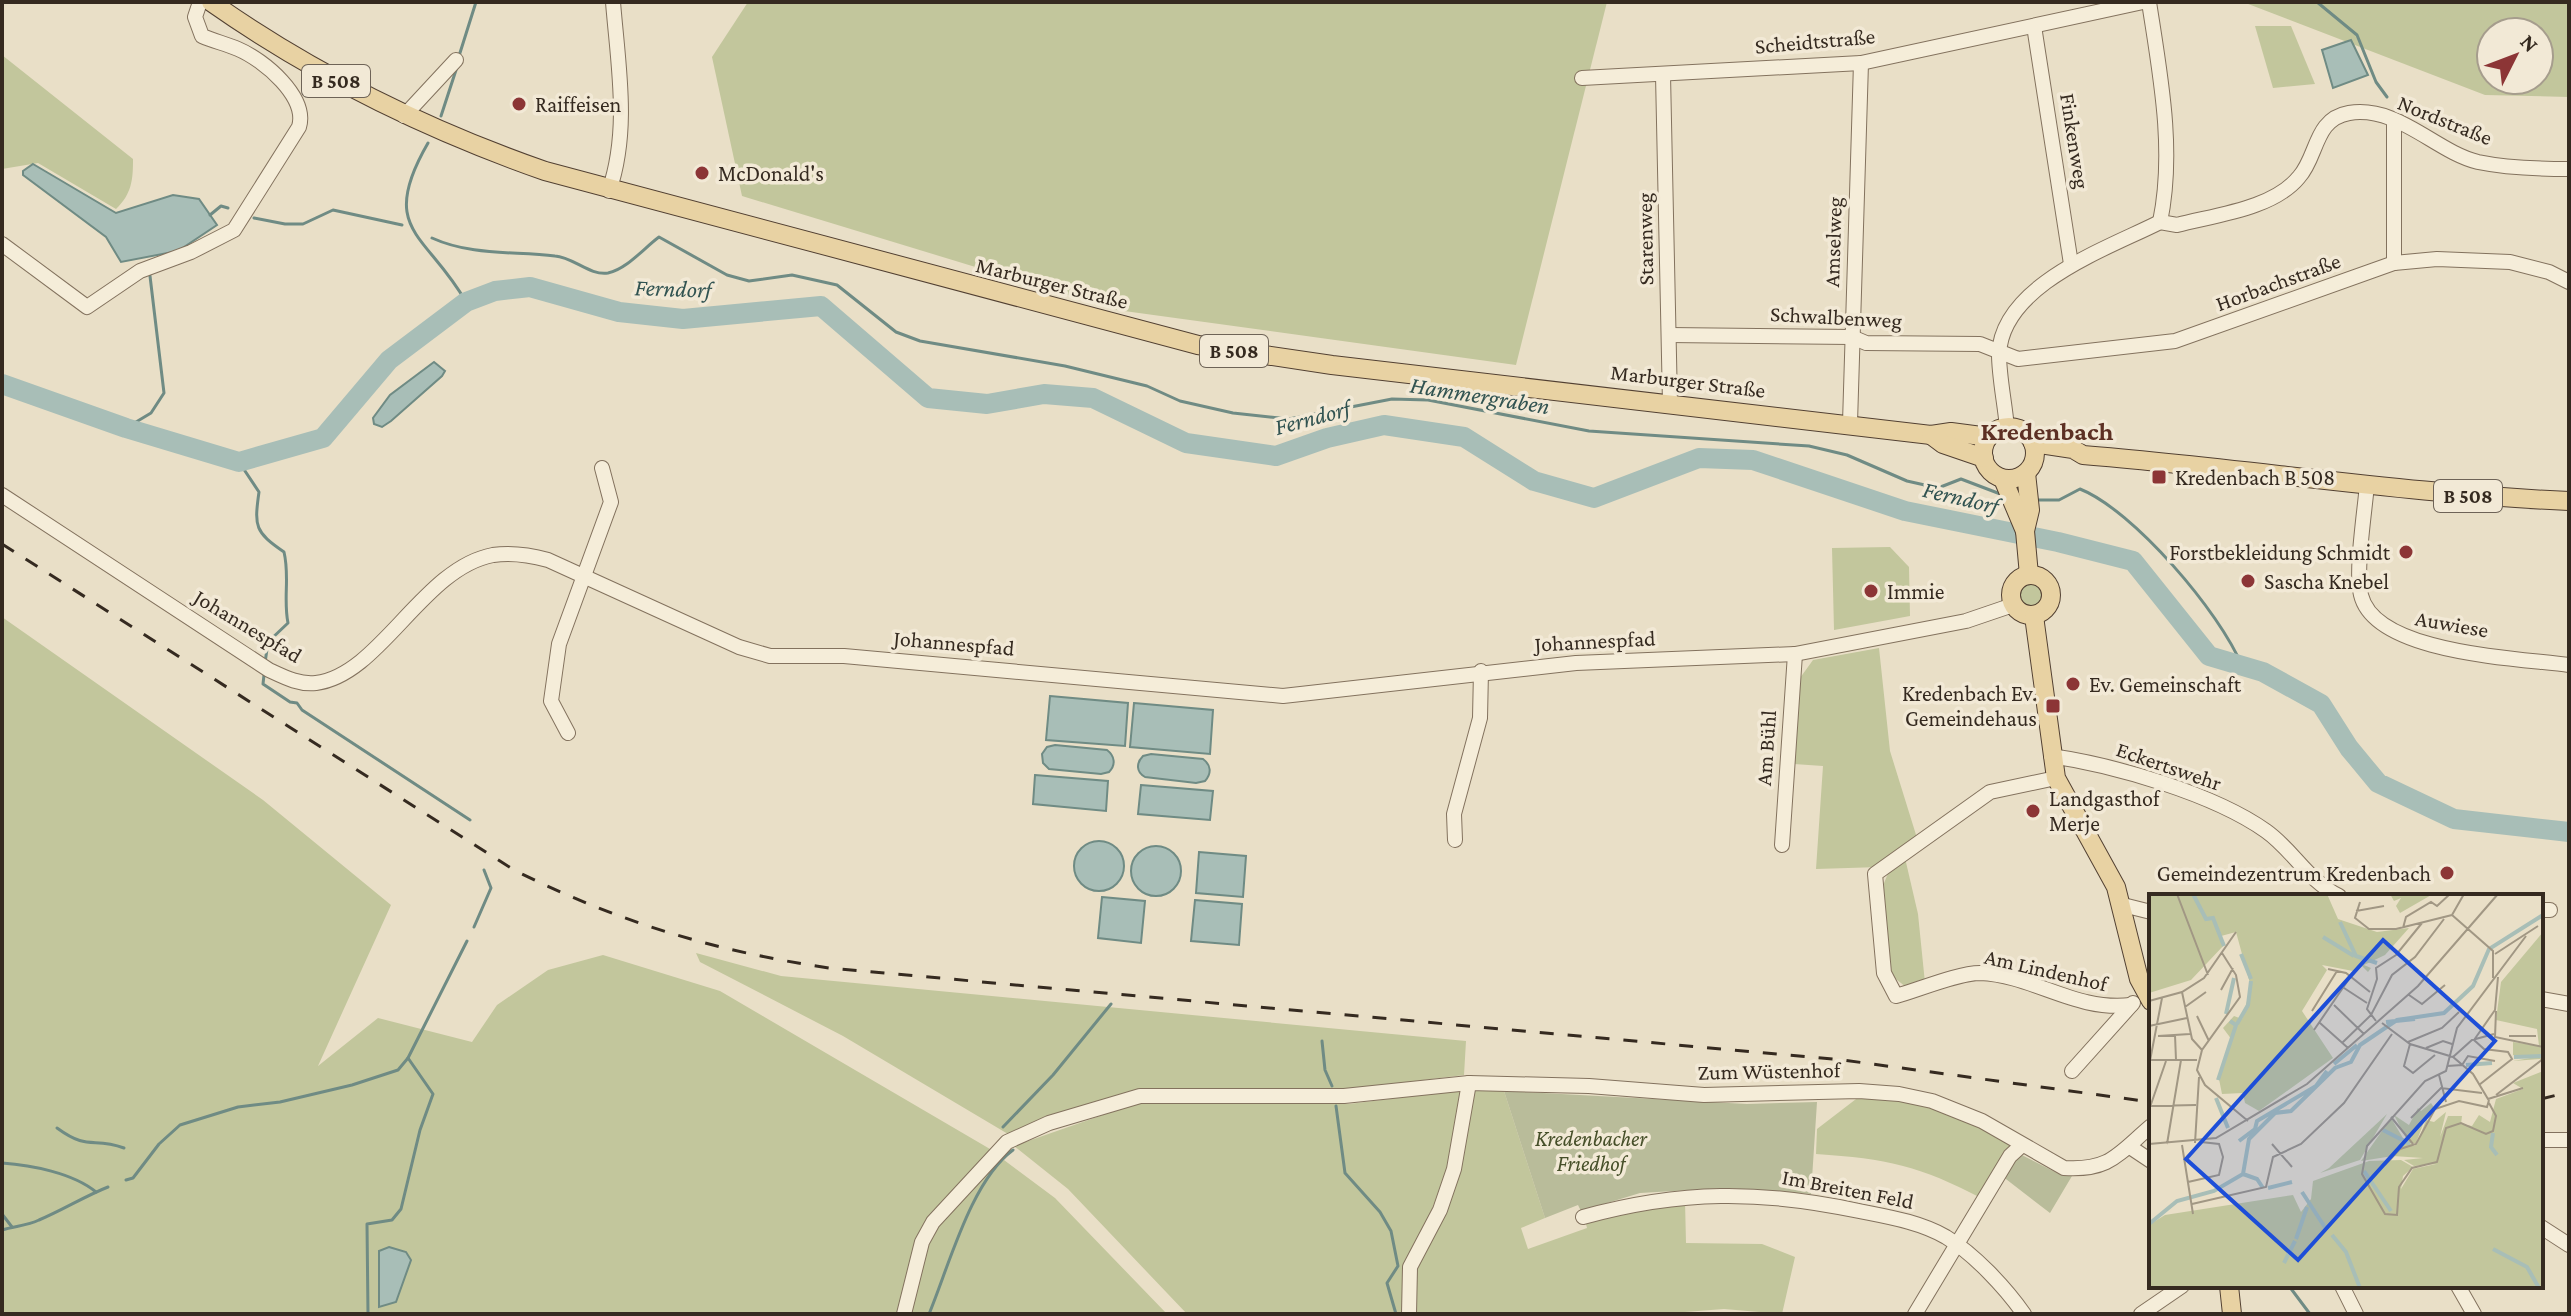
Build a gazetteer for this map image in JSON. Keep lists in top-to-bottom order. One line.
{"streets":{"main road":["B 508","Marburger Straße"],"street":["Scheidtstraße","Nordstraße","Finkenweg","Starenweg","Amselweg","Horbachstraße","Schwalbenweg","Auwiese","Johannespfad","Am Bühl","Eckertswehr","Am Lindenhof","Zum Wüstenhof","Im Breiten Feld"]},"crossings":[["Scheidtstraße","Finkenweg"],["Scheidtstraße","Starenweg"],["Scheidtstraße","Amselweg"],["B 508","Marburger Straße"],["B 508","Auwiese"],["Nordstraße","Finkenweg"],["Nordstraße","Horbachstraße"],["Nordstraße","Schwalbenweg"],["Starenweg","Marburger Straße"],["Starenweg","Schwalbenweg"],["Amselweg","Marburger Straße"],["Amselweg","Schwalbenweg"],["Horbachstraße","Schwalbenweg"],["Johannespfad","Am Bühl"]],"districts":["Kredenbach"],"water":["Ferndorf","Hammergraben"],"parks":["Kredenbacher Friedhof"],"places":{"other":["Raiffeisen","McDonald's","Forstbekleidung Schmidt","Sascha Knebel","Immie","Ev. Gemeinschaft","Landgasthof Merje","Gemeindezentrum Kredenbach"],"transit":["Kredenbach B 508","Kredenbach Ev. Gemeindehaus"]},"north":"top right"}
